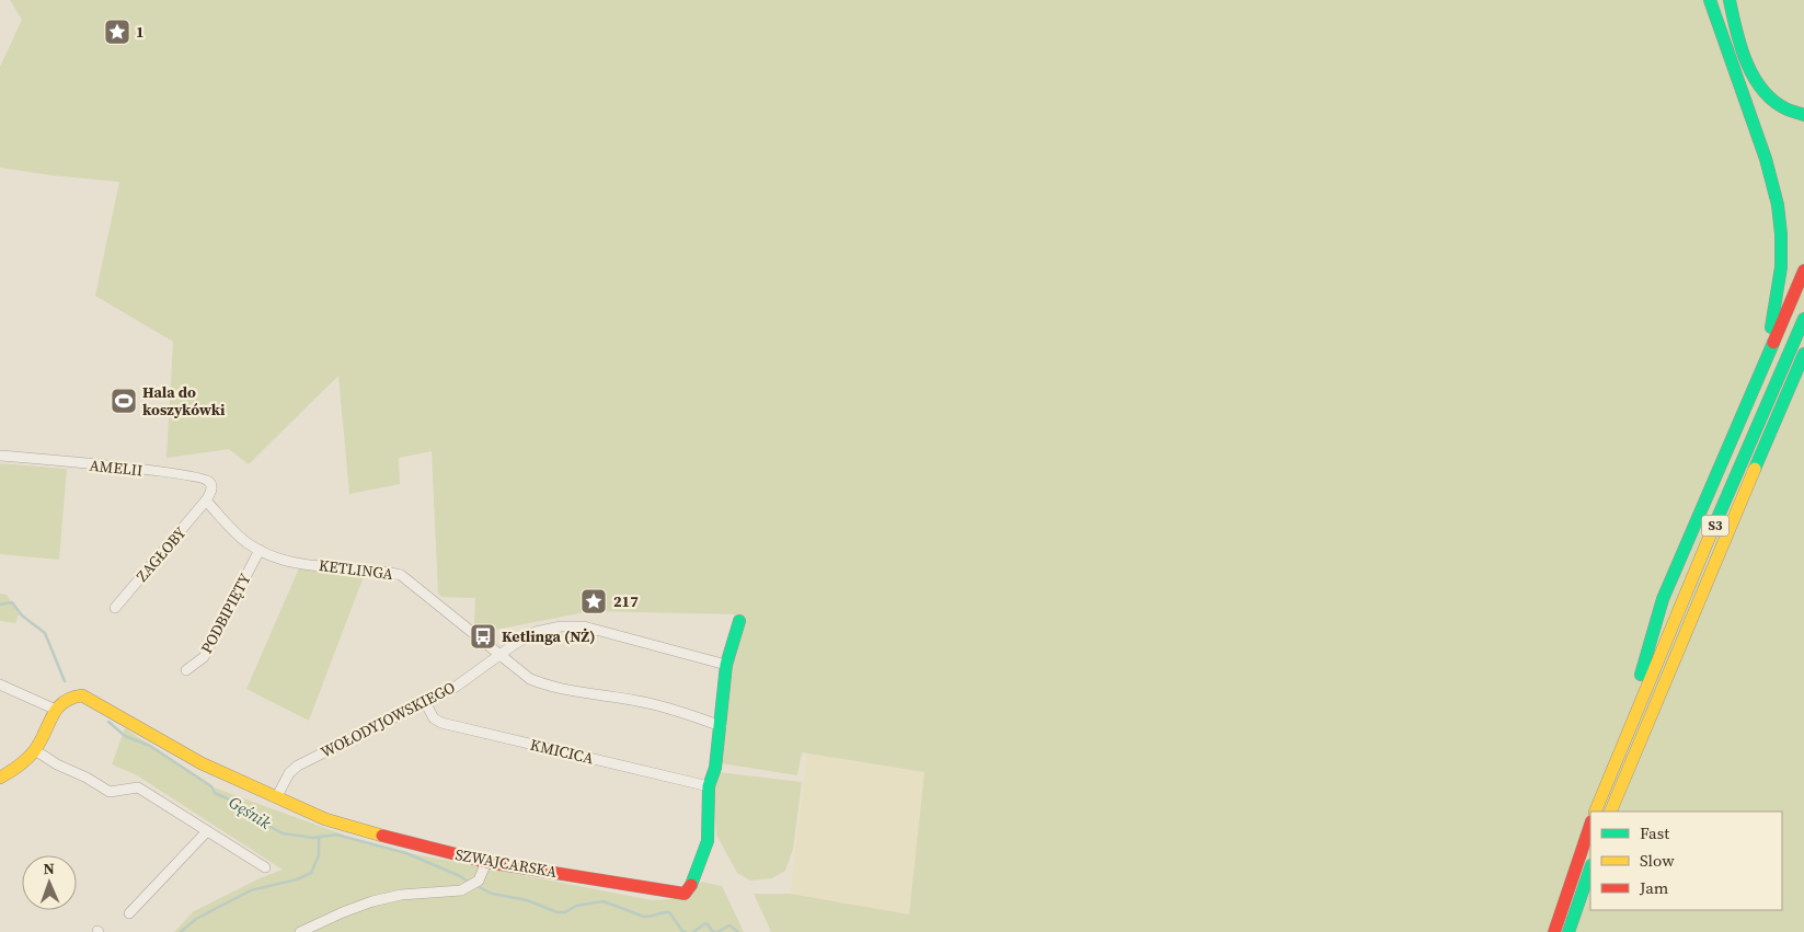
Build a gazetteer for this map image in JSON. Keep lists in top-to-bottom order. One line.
{"streets":{"main road":["S3","SZWAJCARSKA"],"street":["AMELII","ZAGŁOBY","KETLINGA","PODBIPIĘTY","WOŁODYJOWSKIEGO","KMICICA"]},"crossings":[["AMELII","ZAGŁOBY"],["AMELII","KETLINGA"],["ZAGŁOBY","KETLINGA"],["KETLINGA","PODBIPIĘTY"],["KETLINGA","WOŁODYJOWSKIEGO"],["KETLINGA","SZWAJCARSKA"],["WOŁODYJOWSKIEGO","KMICICA"],["WOŁODYJOWSKIEGO","SZWAJCARSKA"],["KMICICA","SZWAJCARSKA"]],"water":["Gęśnik"],"places":{"place":["1","217"],"sports":["Hala do koszykówki"],"bus stop":["Ketlinga (NŻ)"]},"legend":["Fast","Slow","Jam"],"north":"top"}
